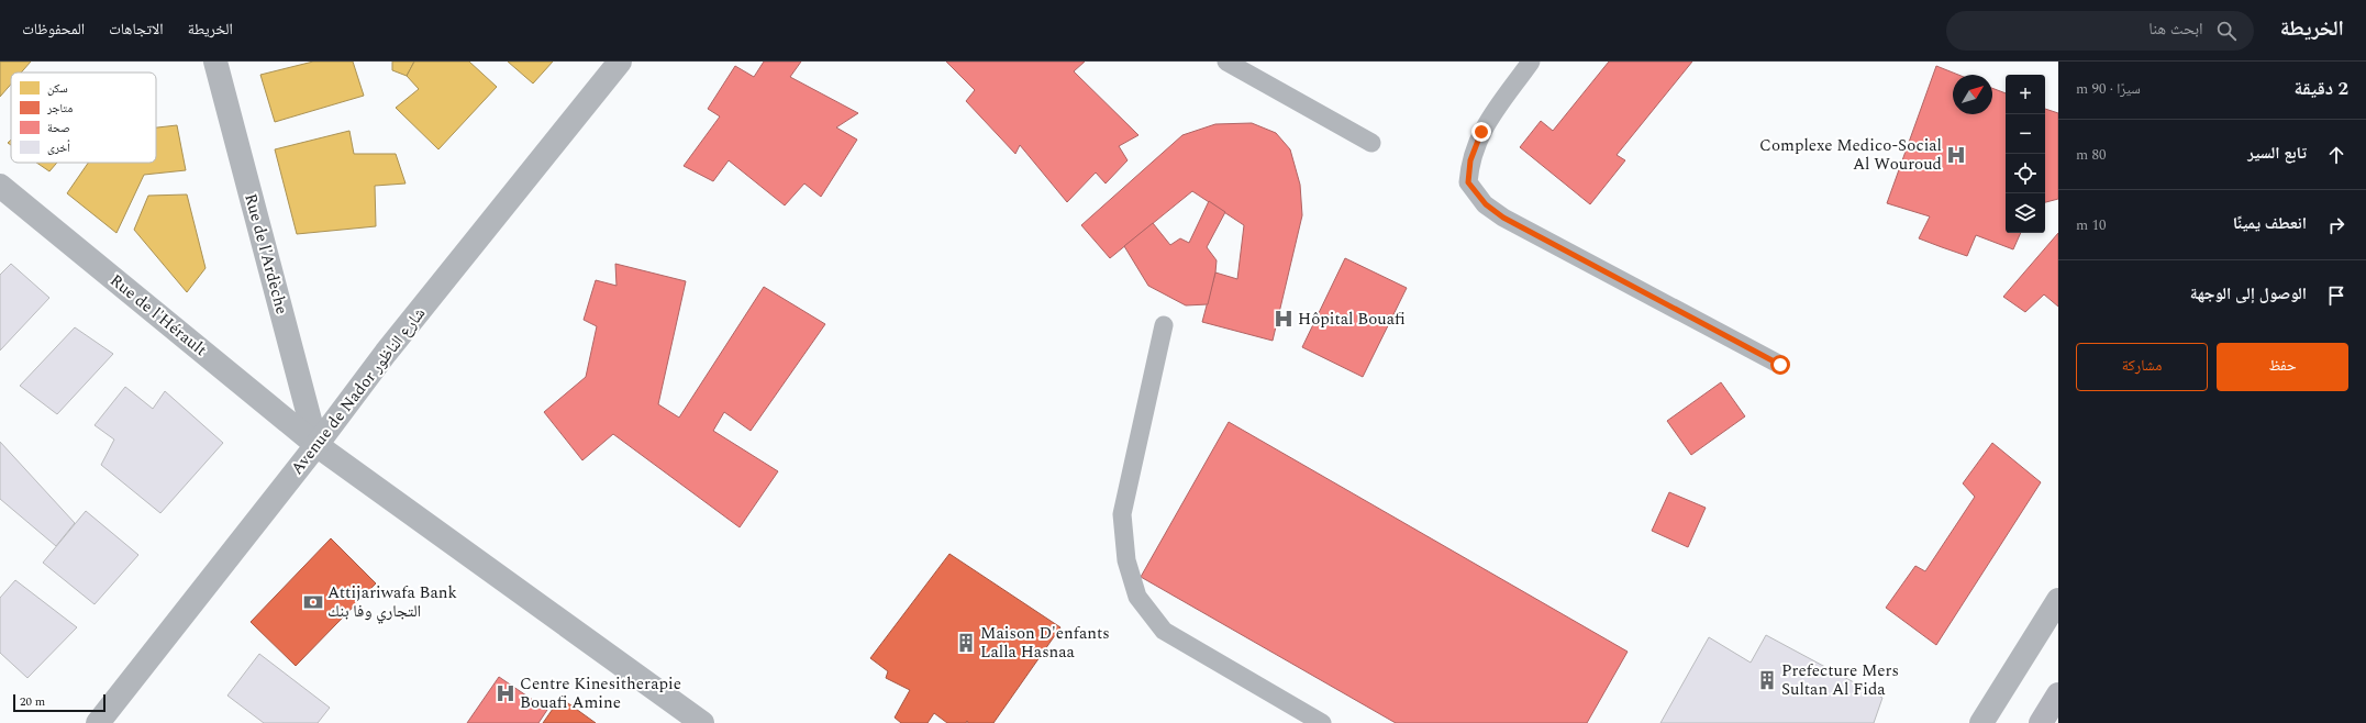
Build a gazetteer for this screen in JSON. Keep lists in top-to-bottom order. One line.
{"streets":{"street":["Rue de l'Ardèche","Rue de l'Hérault","Avenue de Nador شارع الناظور"]},"crossings":[["Rue de l'Ardèche","Rue de l'Hérault"],["Rue de l'Ardèche","Avenue de Nador شارع الناظور"],["Rue de l'Hérault","Avenue de Nador شارع الناظور"]],"places":{"hospital":["Complexe Medico-Social Al Wouroud","Hôpital Bouafi","Centre Kinesitherapie Bouafi Amine"],"bank":["Attijariwafa Bank التجاري وفا بنك"],"building":["Maison D'enfants Lalla Hasnaa","Prefecture Mers Sultan Al Fida"]},"legend":["سكن","متاجر","صحة","أخرى"],"scale_bar":"20 m","north":"top right","page":{"header":"الخريطة","search":"ابحث هنا","nav":["الخريطة","الاتجاهات","المحفوظات"],"heading":["2 دقيقة","سيرًا · 90 m"],"map_buttons":["+","−"],"list":[["تابع السير","80 m"],["انعطف يمينًا","10 m"],"الوصول إلى الوجهة"],"buttons":["حفظ","مشاركة"],"scale":"20 m"}}
